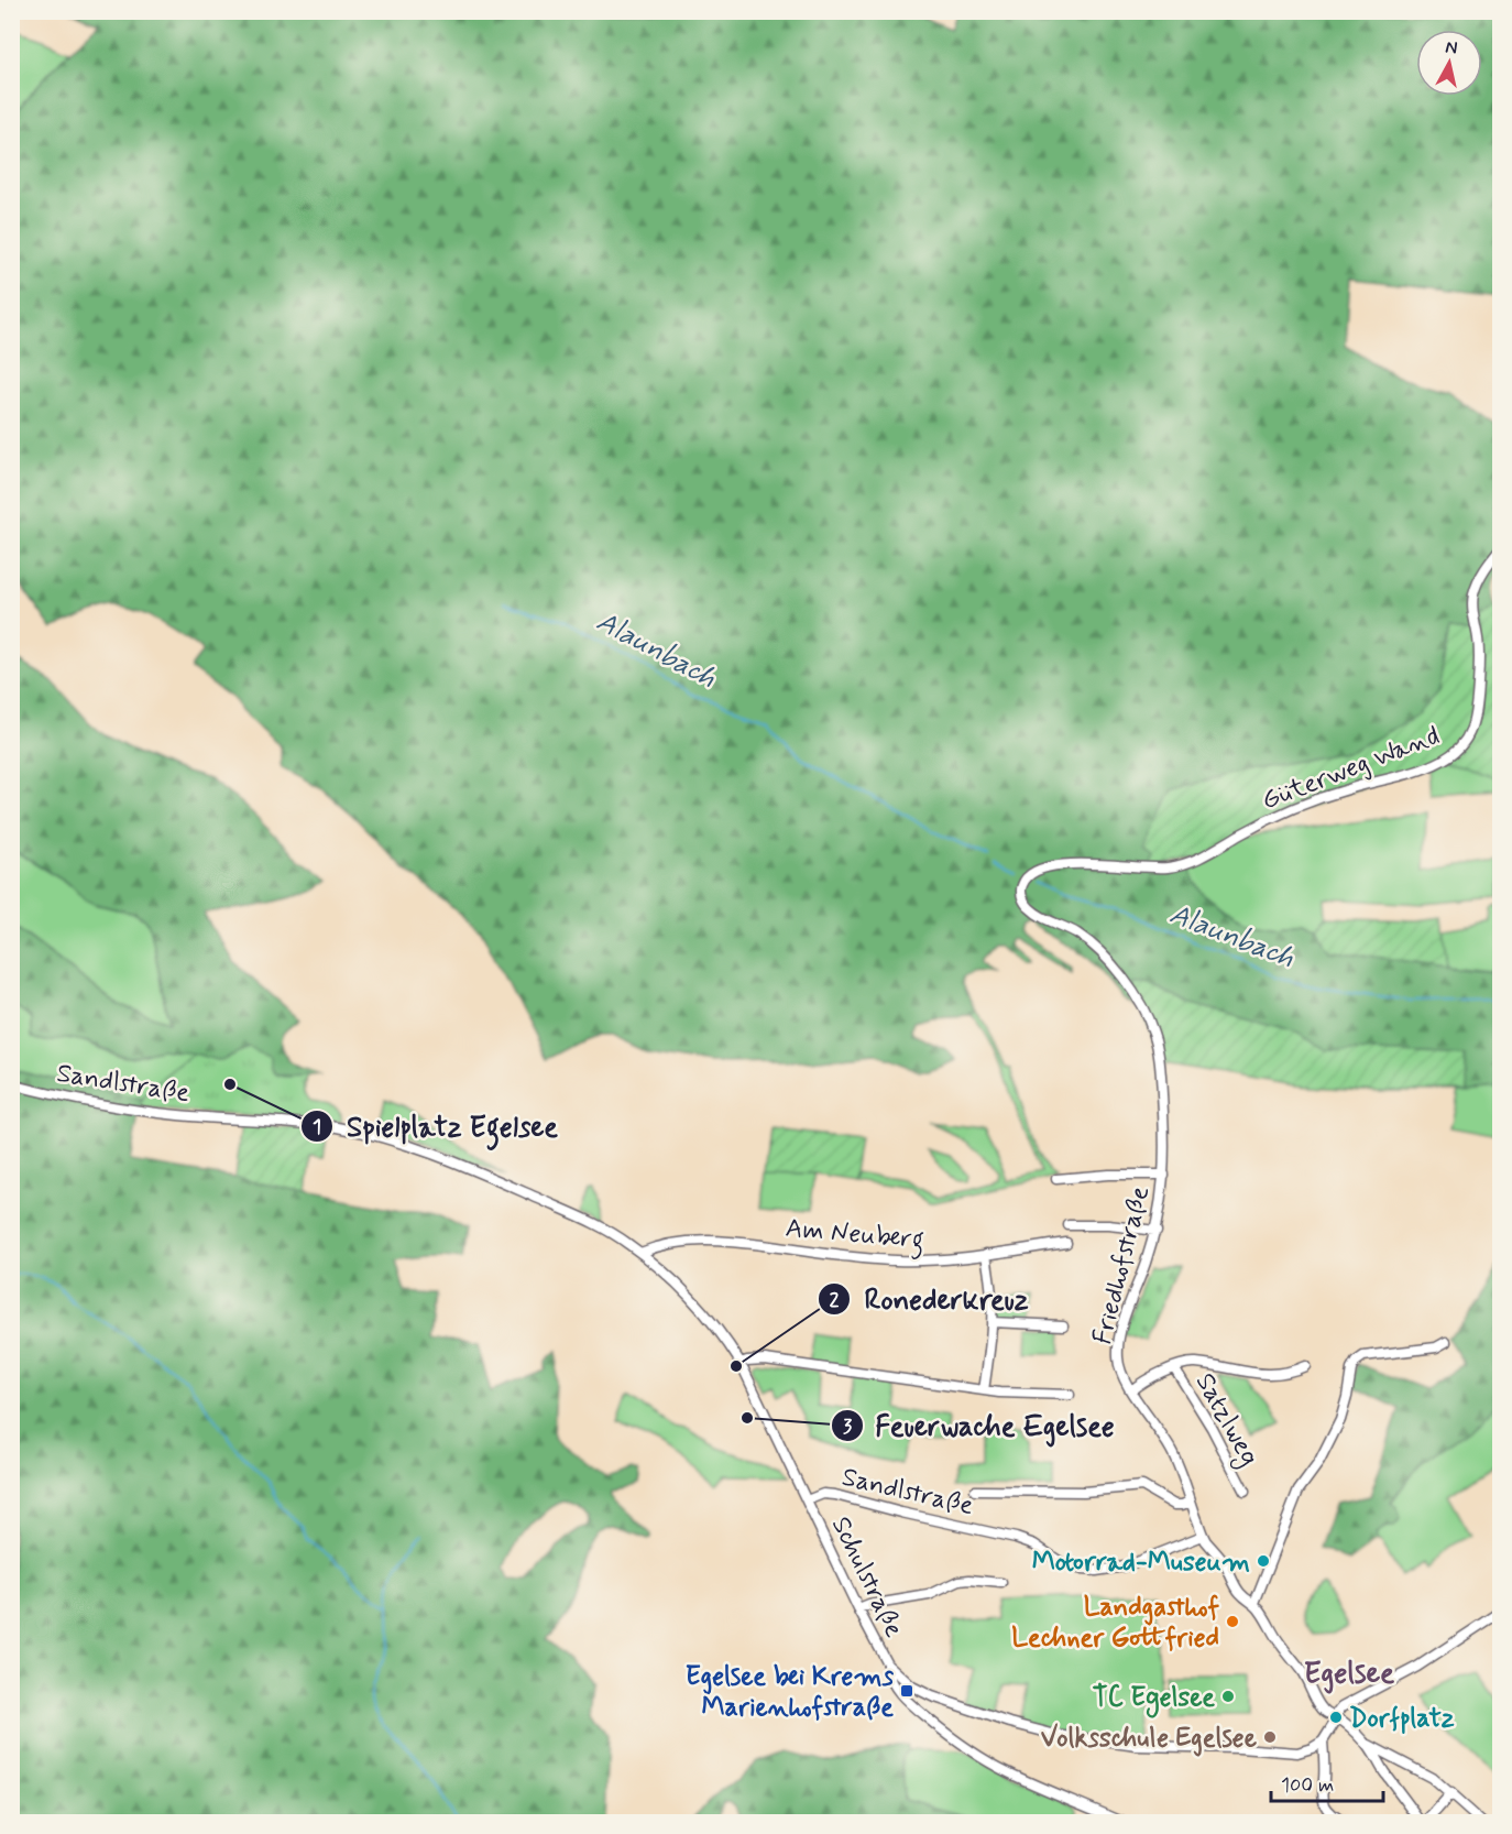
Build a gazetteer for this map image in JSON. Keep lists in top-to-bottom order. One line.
{"streets":{"street":["Güterweg Wand","Sandlstraße","Am Neuberg","Friedhofstraße","Satzlweg","Schulstraße"]},"crossings":[["Güterweg Wand","Friedhofstraße"],["Sandlstraße","Am Neuberg"],["Sandlstraße","Friedhofstraße"],["Sandlstraße","Schulstraße"],["Friedhofstraße","Satzlweg"]],"districts":["Egelsee"],"water":["Alaunbach"],"places":{"other":["Spielplatz Egelsee","Ronederkreuz","Feuerwache Egelsee","Motorrad-Museum","Landgasthof Lechner Gottfried","TC Egelsee","Dorfplatz","Volksschule Egelsee"],"transit":["Egelsee bei Krems Marienhofstraße"]},"scale_bar":"100 m","north":"top"}
